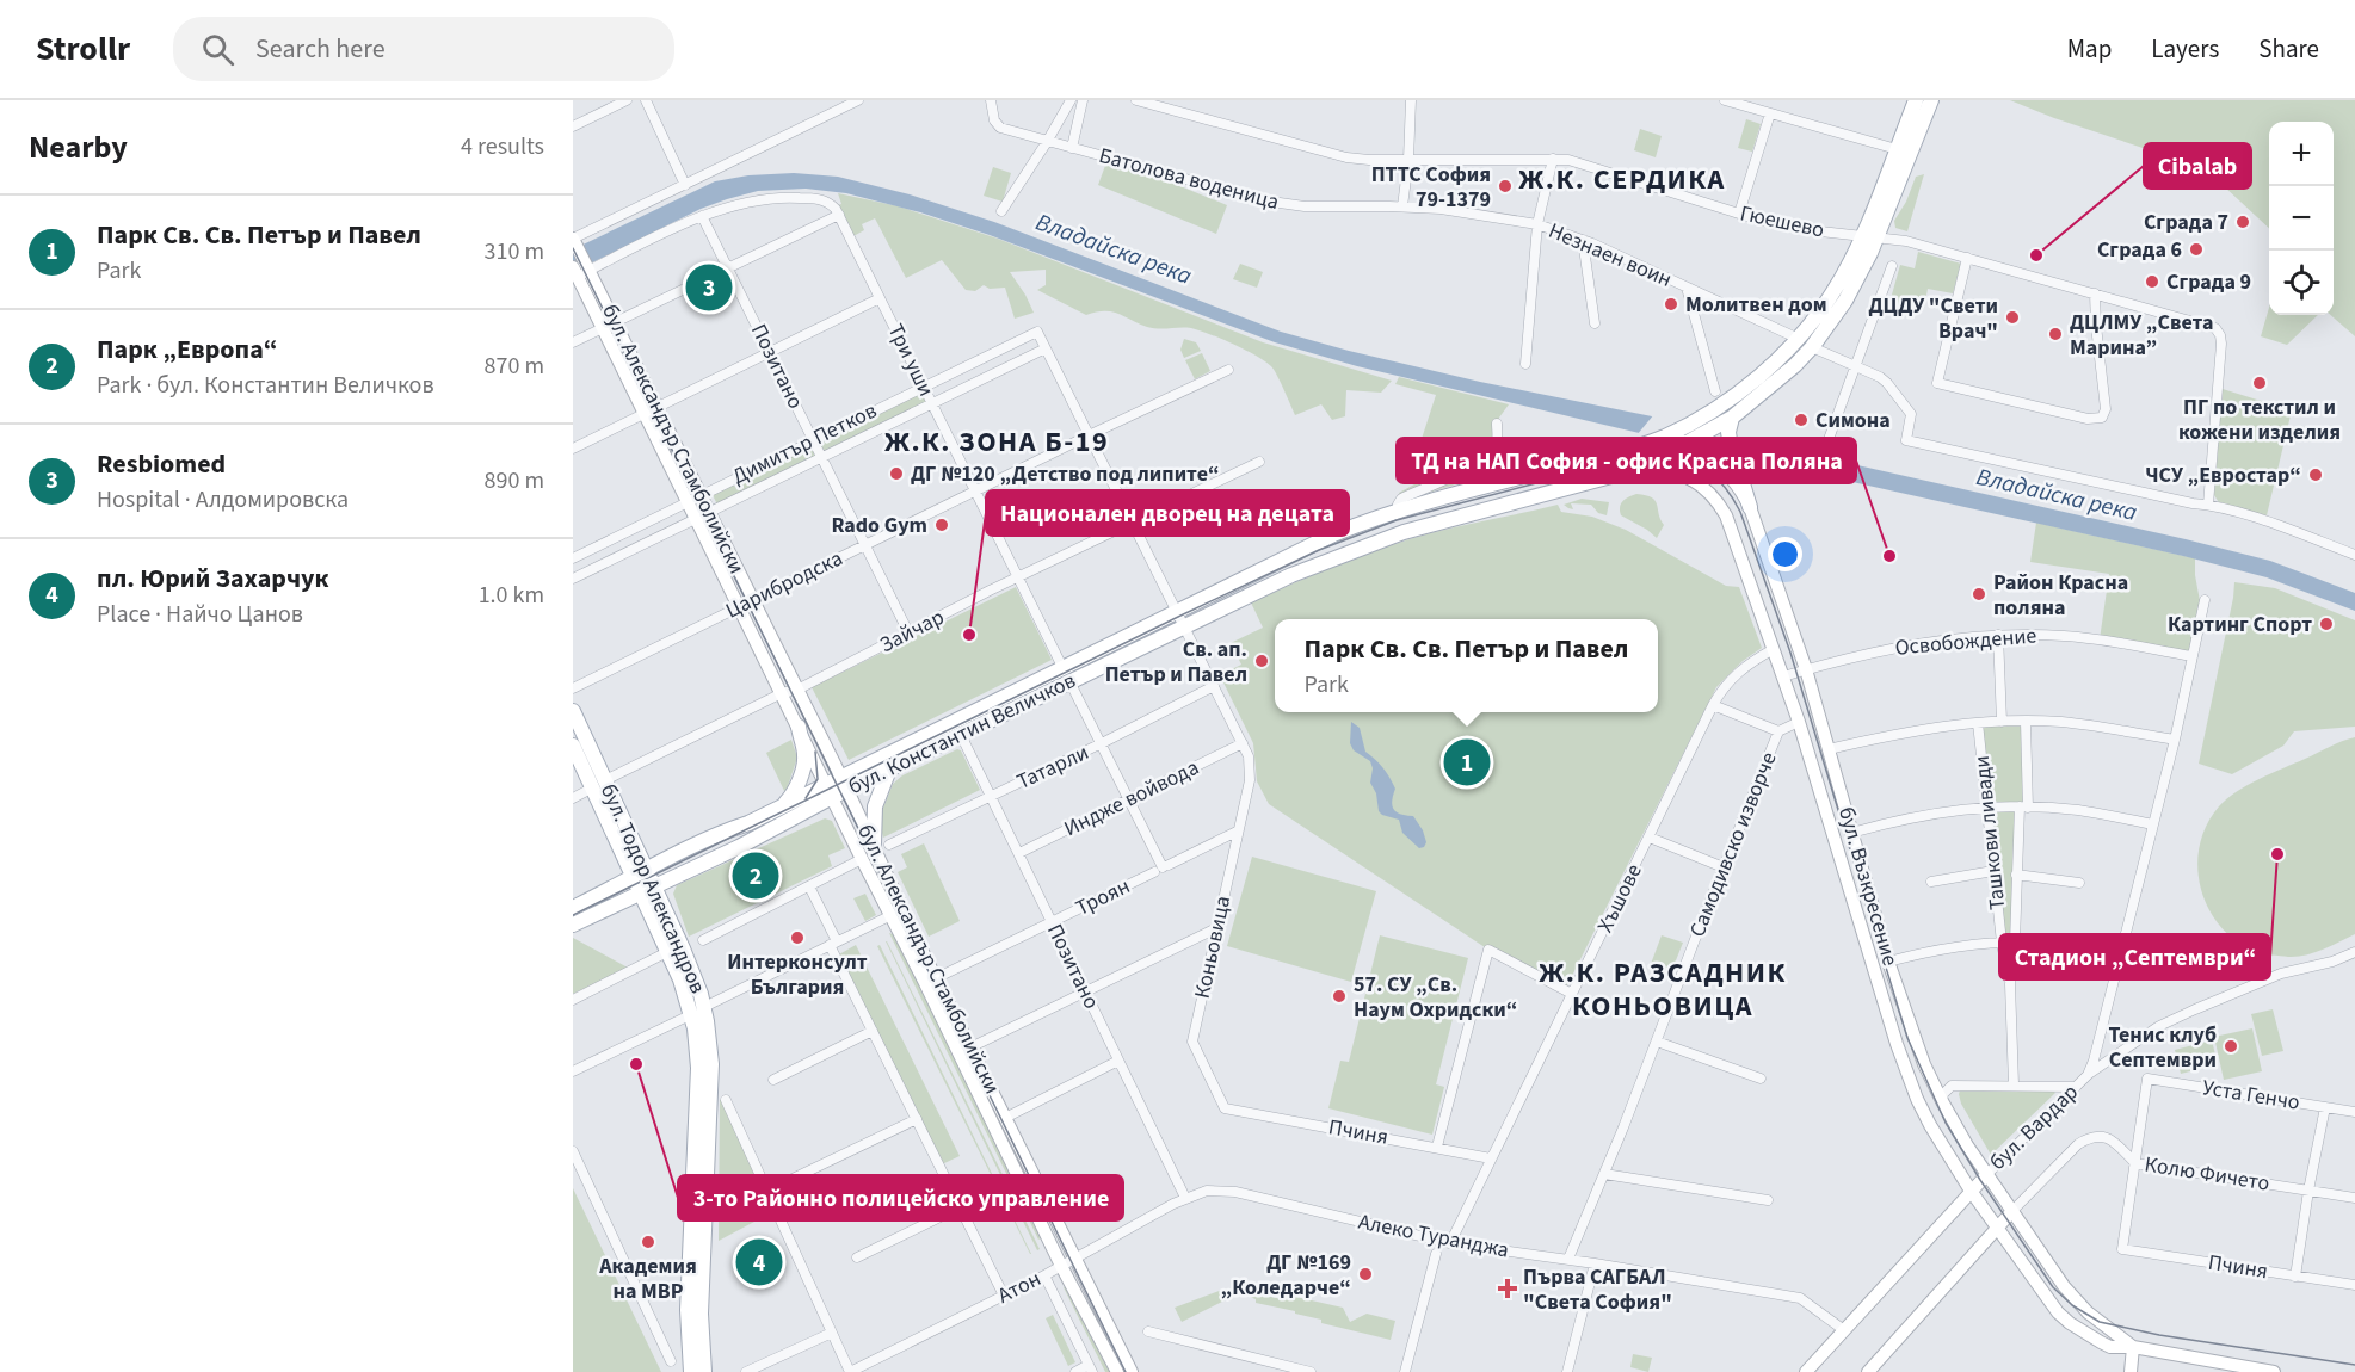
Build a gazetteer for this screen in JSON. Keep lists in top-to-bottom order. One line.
{"streets":{"main road":["бул. Александър Стамболийски","бул. Константин Величков","бул. Възкресение","бул. Тодор Александров","бул. Вардар"],"street":["Батолова воденица","Гюешево","Незнаен воин","Три уши","Позитано","Димитър Петков","Царибродска","Зайчар","Освобождение","Татарли","Индже войвода","Ташкови ливади","Самодивско изворче","Троян","Хъшове","Коньовица","Уста Генчо","Пчиня","Колю Фичето","Алеко Туранджа","Атон"]},"crossings":[["Батолова воденица","Незнаен воин"],["Гюешево","бул. Константин Величков"],["Три уши","Димитър Петков"],["Три уши","Царибродска"],["Три уши","Зайчар"],["Три уши","бул. Константин Величков"],["Позитано","Димитър Петков"],["Позитано","Царибродска"],["Позитано","Зайчар"],["Позитано","бул. Константин Величков"],["Позитано","Татарли"],["Позитано","Индже войвода"],["Позитано","Троян"],["Позитано","Алеко Туранджа"],["Позитано","Атон"],["бул. Александър Стамболийски","Димитър Петков"],["бул. Александър Стамболийски","Царибродска"],["бул. Александър Стамболийски","Зайчар"],["бул. Александър Стамболийски","бул. Константин Величков"],["бул. Александър Стамболийски","Троян"],["бул. Александър Стамболийски","Атон"],["Зайчар","бул. Тодор Александров"],["Освобождение","бул. Възкресение"],["Освобождение","бул. Вардар"],["бул. Константин Величков","бул. Възкресение"],["бул. Константин Величков","бул. Тодор Александров"],["Индже войвода","Коньовица"],["Самодивско изворче","бул. Възкресение"],["Самодивско изворче","Алеко Туранджа"],["бул. Възкресение","Хъшове"],["бул. Възкресение","бул. Вардар"],["бул. Възкресение","Колю Фичето"],["Троян","Коньовица"],["Хъшове","Пчиня"],["Хъшове","Алеко Туранджа"],["Коньовица","Пчиня"],["Уста Генчо","Пчиня"],["Уста Генчо","Колю Фичето"],["бул. Вардар","Алеко Туранджа"],["Пчиня","Колю Фичето"],["Алеко Туранджа","Атон"]],"districts":["Ж.К. СЕРДИКА","Ж.К. ЗОНА Б-19","Ж.К. РАЗСАДНИК КОНЬОВИЦА"],"water":["Владайска река"],"places":{"other":["ПТТС София 79-1379","Сграда 7","Сграда 6","Cibalab","Сграда 9","Молитвен дом","ДЦДУ \"Свети Врач\"","ДЦЛМУ „Света Марина”","ПГ по текстил и кожени изделия","Симона","ДГ №120 „Детство под липите“","ЧСУ „Евростар“","Rado Gym","ТД на НАП София - офис Красна Поляна","Район Красна поляна","Картинг Спорт","Национален дворец на децата","Св. ап. Петър и Павел","Стадион „Септември“","Интерконсулт България","57. СУ „Св. Наум Охридски“","Тенис клуб Септември","3-то Районно полицейско управление","Академия на МВР","ДГ №169 „Коледарче“"],"health":["Първа САГБАЛ \"Света София\""]},"page":{"header":"Strollr","search":"Search here","nav":["Map","Layers","Share"],"heading":["Nearby","4 results"],"map_buttons":["+","−"],"list":[{"mark":"1","name":"Парк Св. Св. Петър и Павел","note":"Park","value":"310 m"},{"mark":"2","name":"Парк „Европа“","note":"Park · бул. Константин Величков","value":"870 m"},{"mark":"3","name":"Resbiomed","note":"Hospital · Алдомировска","value":"890 m"},{"mark":"4","name":"пл. Юрий Захарчук","note":"Place · Найчо Цанов","value":"1.0 km"}],"pins":["3","1","2","4"],"popup":["Парк Св. Св. Петър и Павел","Park"]}}
